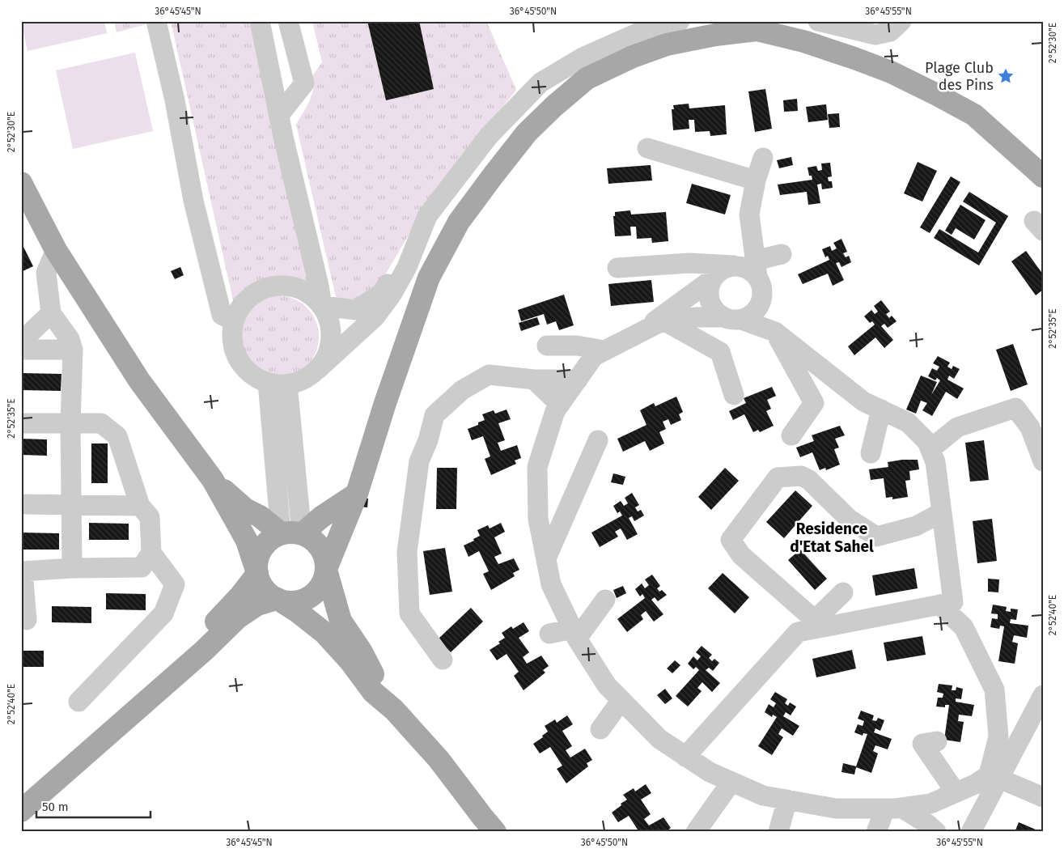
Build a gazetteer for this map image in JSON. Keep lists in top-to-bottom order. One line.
{"districts":["Residence d'Etat Sahel"],"places":{"place":["Plage Club des Pins"]},"scale_bar":"50 m","coordinates":["36°45'45\"N","36°45'50\"N","36°45'55\"N","2°52'30\"E","2°52'35\"E","2°52'40\"E"]}
